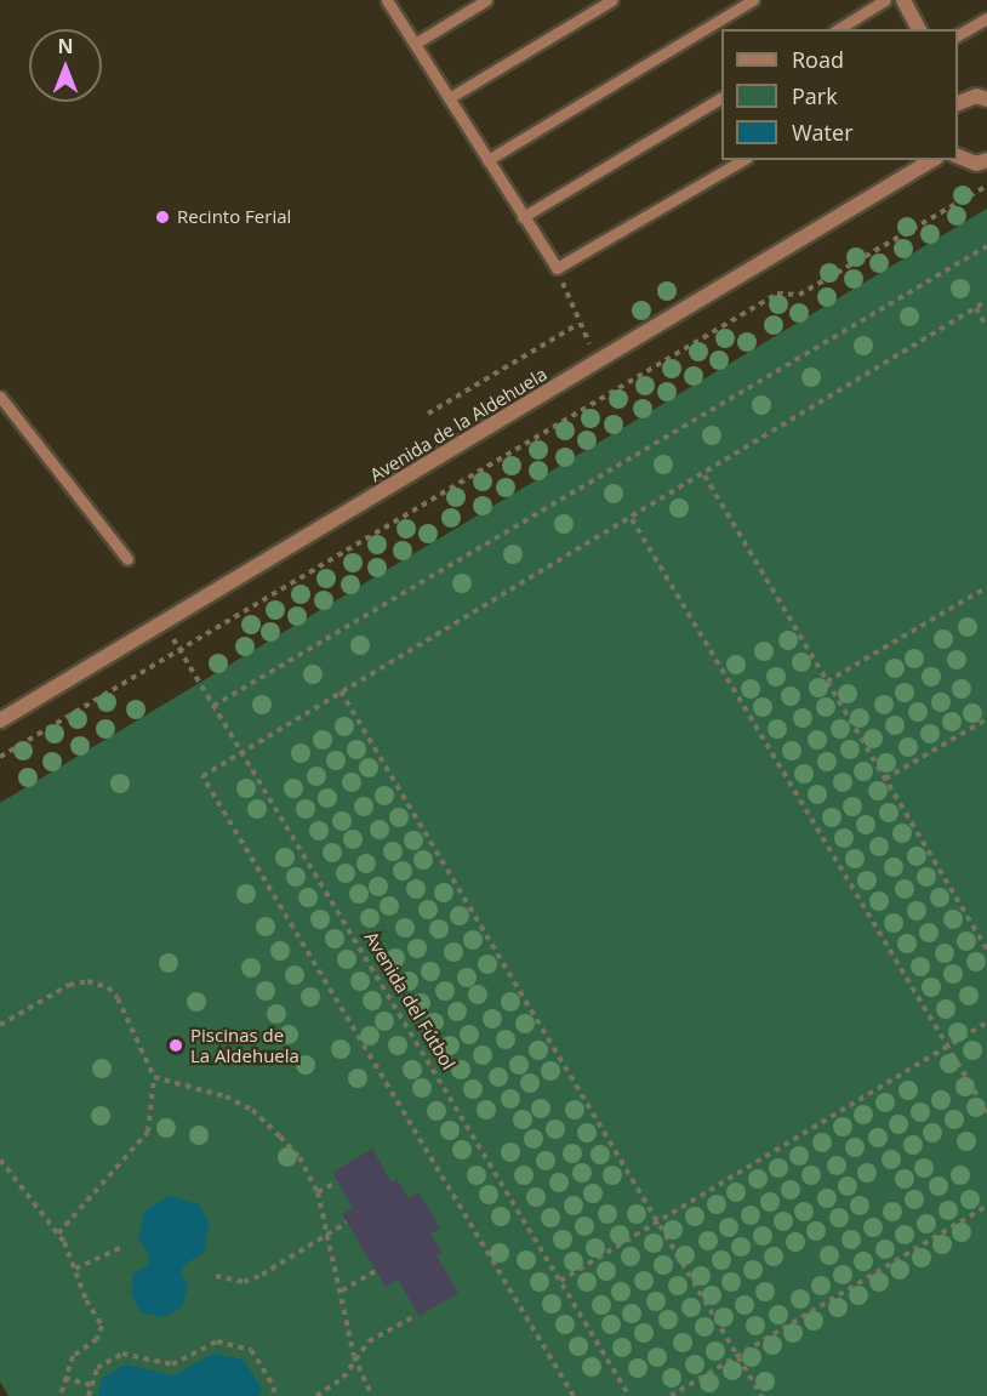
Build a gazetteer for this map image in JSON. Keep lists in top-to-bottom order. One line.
{"streets":{"street":["Avenida de la Aldehuela"],"path":["Avenida del Fútbol"]},"crossings":[["Avenida de la Aldehuela","Avenida del Fútbol"]],"places":["Recinto Ferial","Piscinas de La Aldehuela"],"legend":["Road","Park","Water"],"north":"top"}
